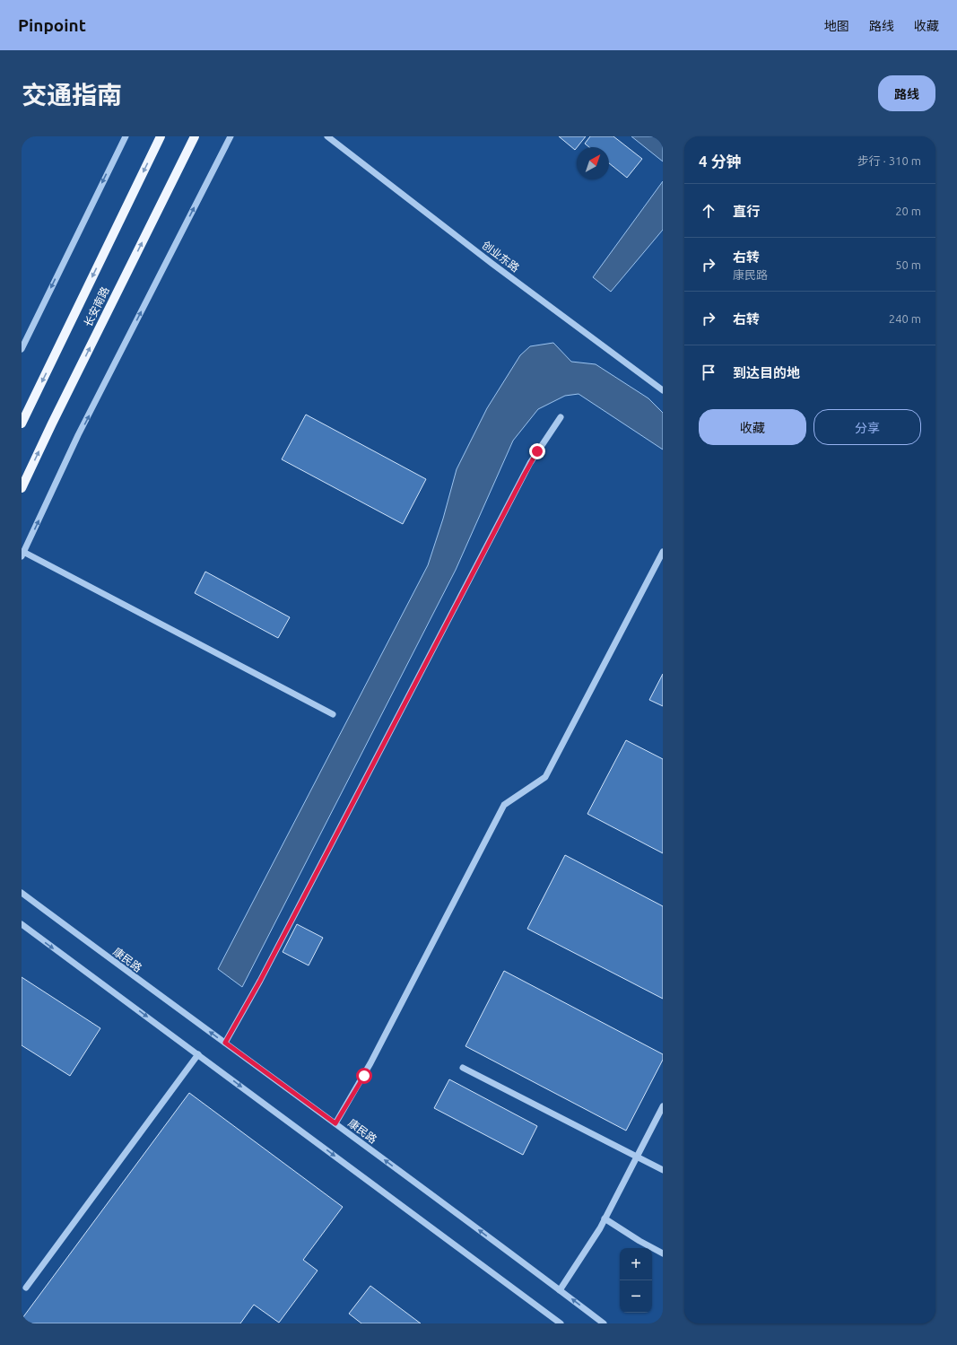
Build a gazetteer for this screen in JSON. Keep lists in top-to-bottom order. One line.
{"streets":{"main road":["长安南路"],"street":["创业东路","康民路"]},"north":"top right","page":{"header":"Pinpoint","nav":["地图","路线","收藏"],"title":"交通指南","buttons":["路线",["收藏","分享"]],"heading":["4 分钟","步行 · 310 m"],"list":[["直行","20 m"],["右转","康民路","50 m"],["右转","240 m"],"到达目的地"],"map_buttons":["+","−"]}}
